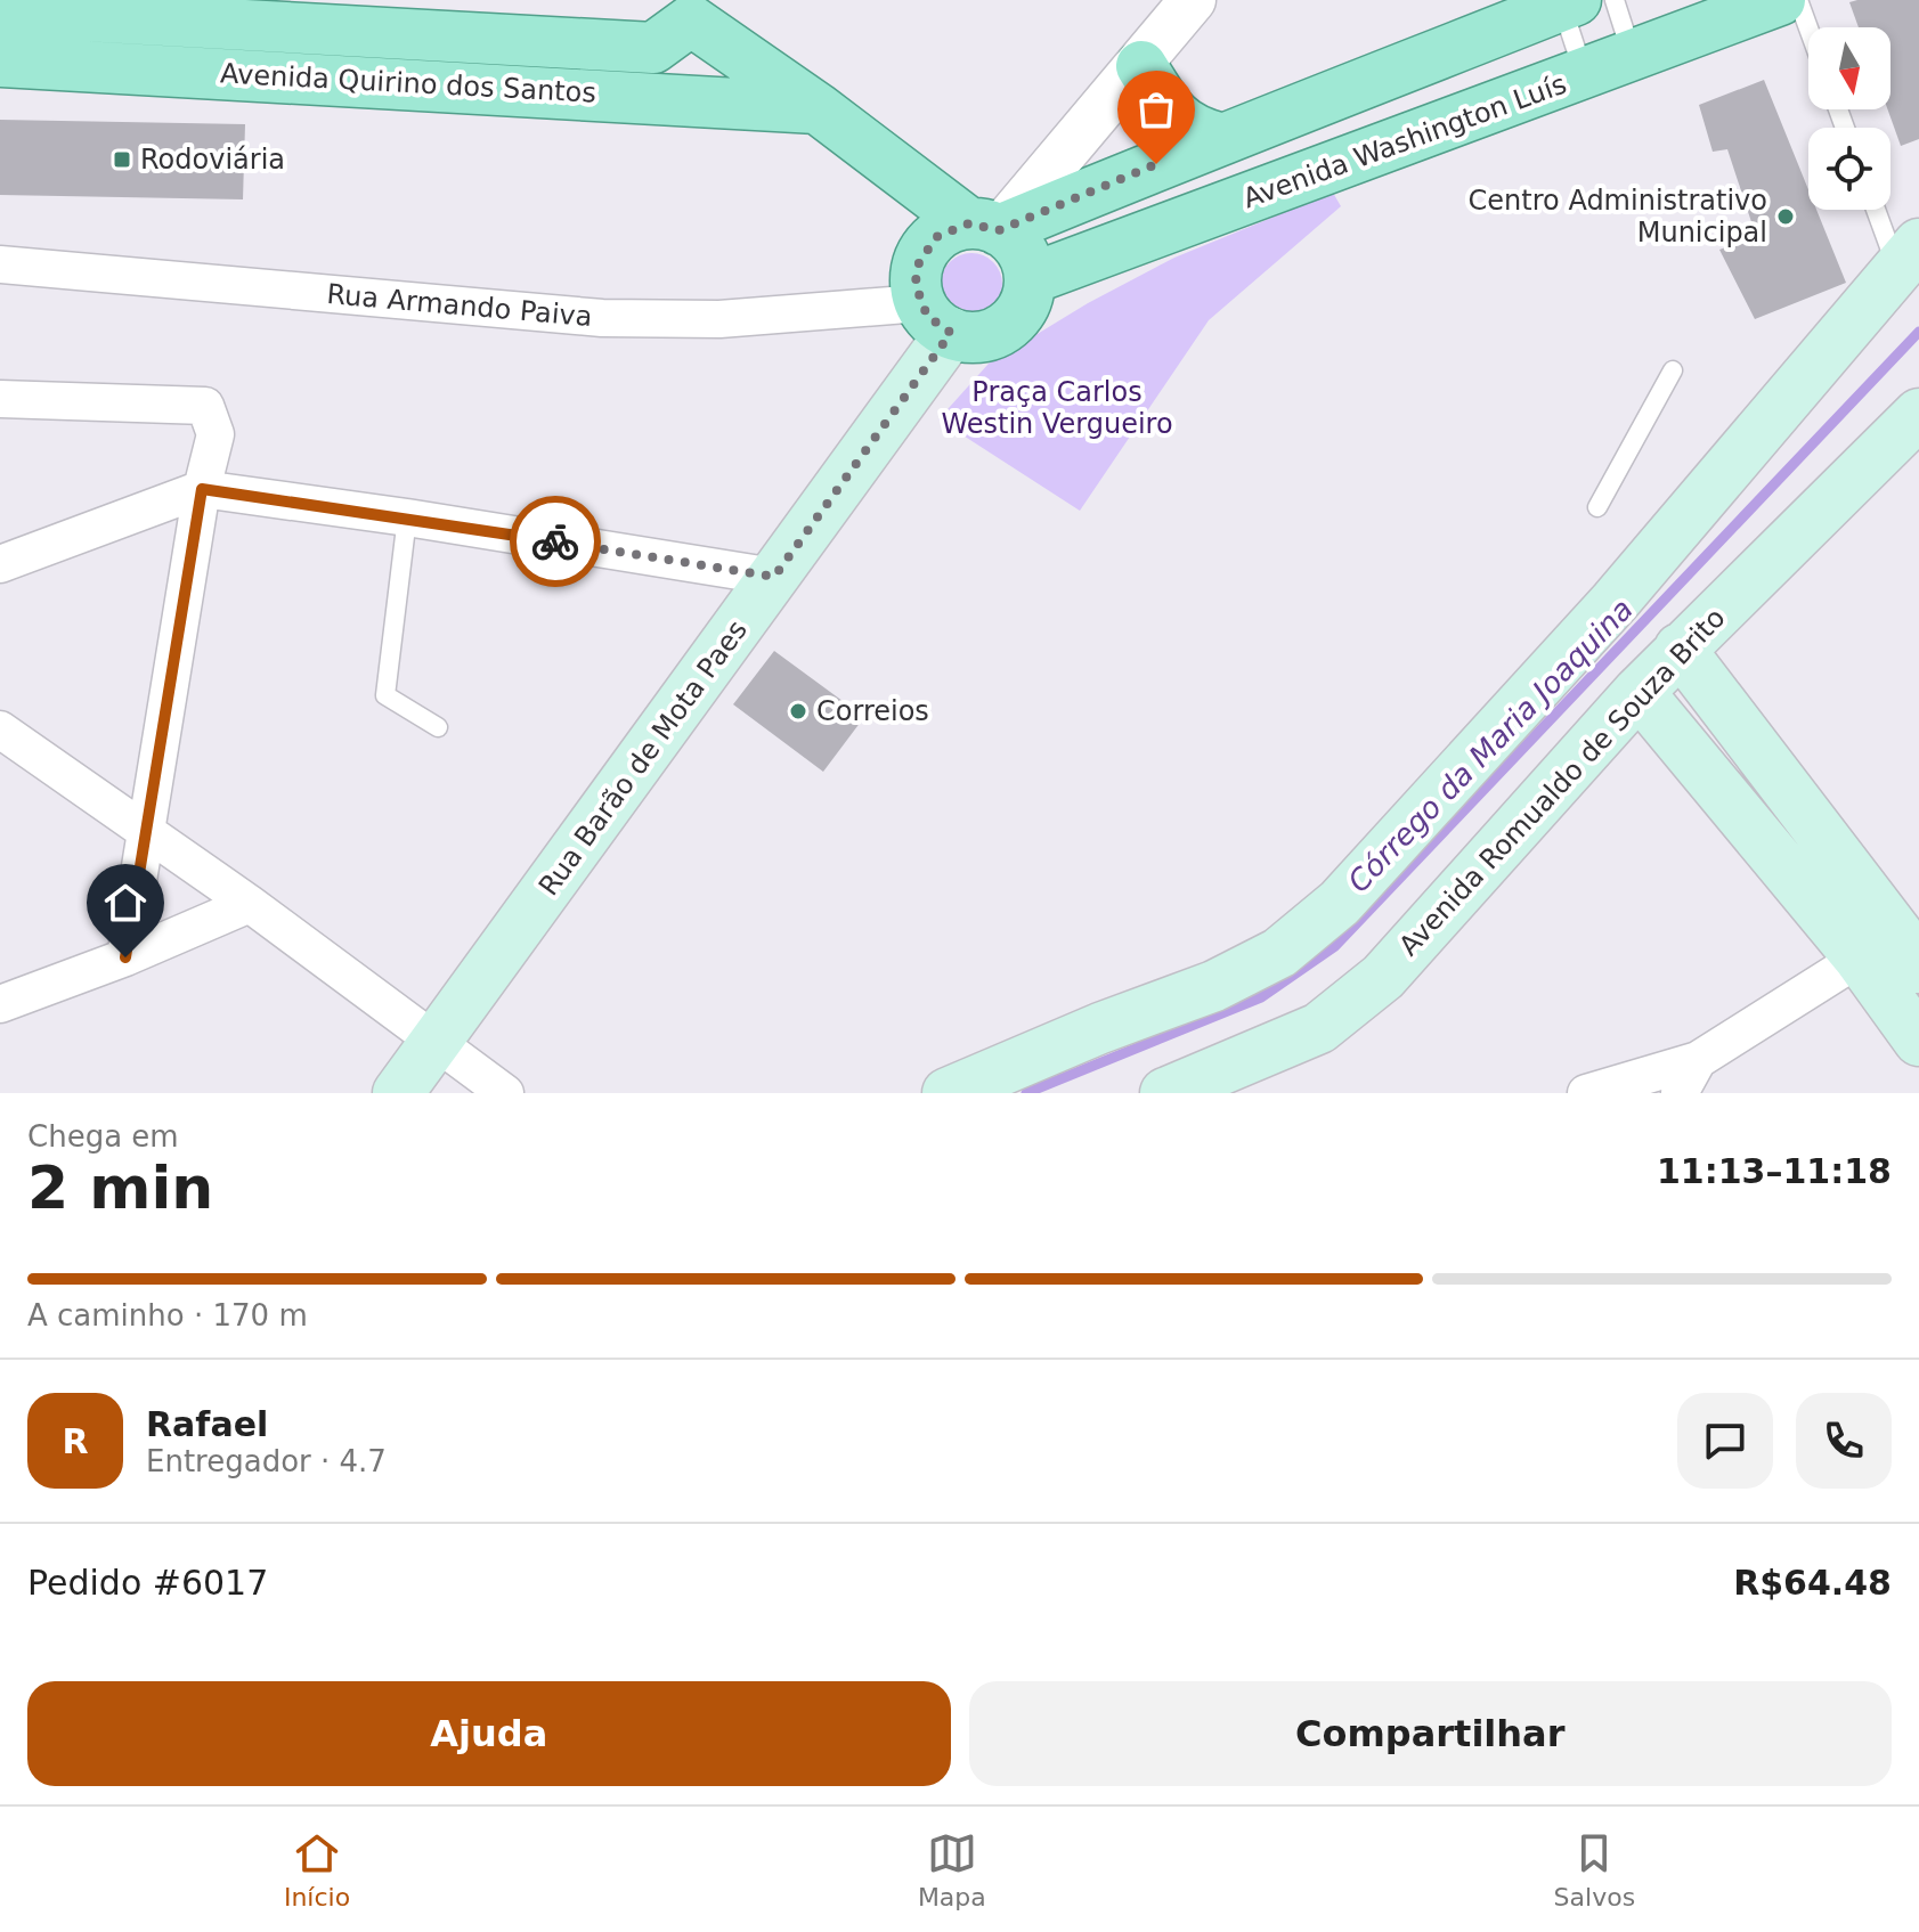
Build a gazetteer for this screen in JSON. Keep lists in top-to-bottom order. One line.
{"streets":{"main road":["Avenida Quirino dos Santos","Avenida Washington Luís","Rua Barão de Mota Paes","Avenida Romualdo de Souza Brito"],"street":["Rua Armando Paiva"]},"crossings":[["Avenida Washington Luís","Rua Armando Paiva"],["Avenida Washington Luís","Rua Barão de Mota Paes"],["Rua Armando Paiva","Rua Barão de Mota Paes"]],"water":["Córrego da Maria Joaquina"],"parks":["Praça Carlos Westin Vergueiro"],"places":{"transit":["Rodoviária"],"other":["Centro Administrativo Municipal","Correios"]},"north":"bottom","page":{"heading":["2 min","Chega em","11:13–11:18"],"panel":["Rafael","Entregador · 4.7","Pedido #6017","R$64.48"],"bar":"A caminho · 170 m","round":"R","buttons":["Ajuda","Compartilhar"],"tabs":["Início","Mapa","Salvos"]}}
